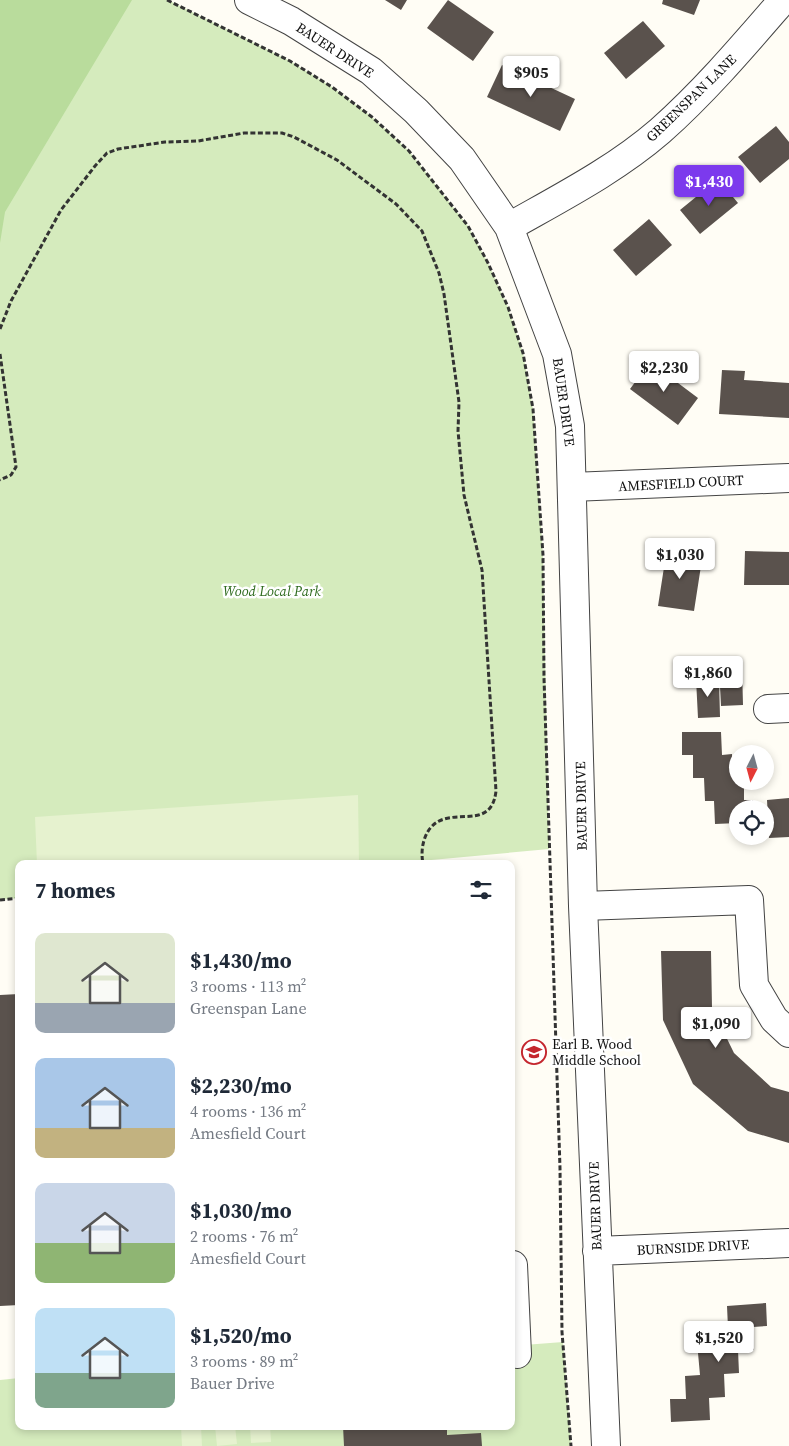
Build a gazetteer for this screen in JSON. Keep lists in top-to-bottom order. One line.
{"streets":{"street":["BAUER DRIVE","GREENSPAN LANE","AMESFIELD COURT","BURNSIDE DRIVE"]},"crossings":[["BAUER DRIVE","GREENSPAN LANE"],["BAUER DRIVE","AMESFIELD COURT"],["BAUER DRIVE","BURNSIDE DRIVE"]],"parks":["Wood Local Park"],"places":{"school or university":["Earl B. Wood Middle School"]},"north":"bottom","page":{"price":["$905","$1,430","$2,230","$1,030","$1,860","$1,090","$1,520"],"heading":"7 homes","list":[{"name":"$1,430/mo","note":"3 rooms · 113 m² · Greenspan Lane"},{"name":"$2,230/mo","note":"4 rooms · 136 m² · Amesfield Court"},{"name":"$1,030/mo","note":"2 rooms · 76 m² · Amesfield Court"},{"name":"$1,520/mo","note":"3 rooms · 89 m² · Bauer Drive"}]}}
